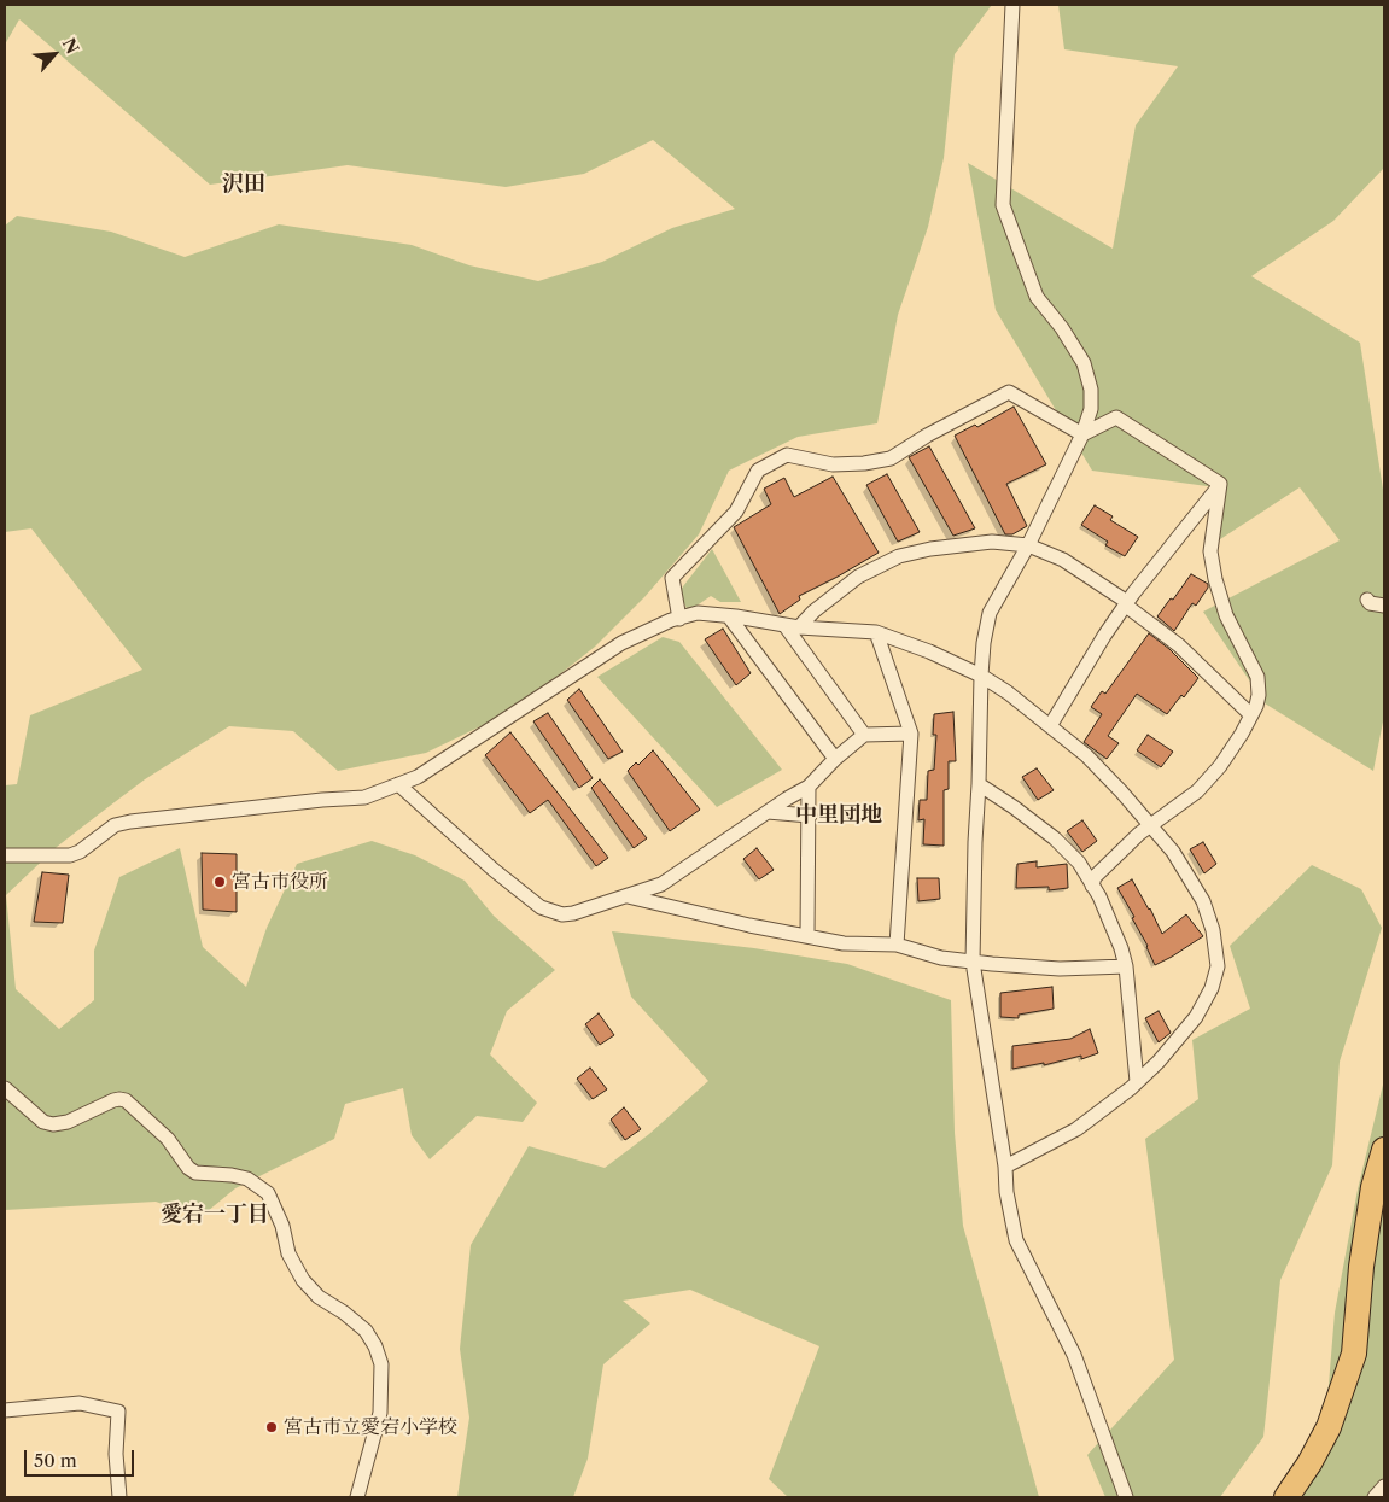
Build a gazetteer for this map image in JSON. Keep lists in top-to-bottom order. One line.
{"districts":["沢田","中里団地","愛宕一丁目"],"places":["宮古市役所","宮古市立愛宕小学校"],"scale_bar":"50 m","north":"top right"}
